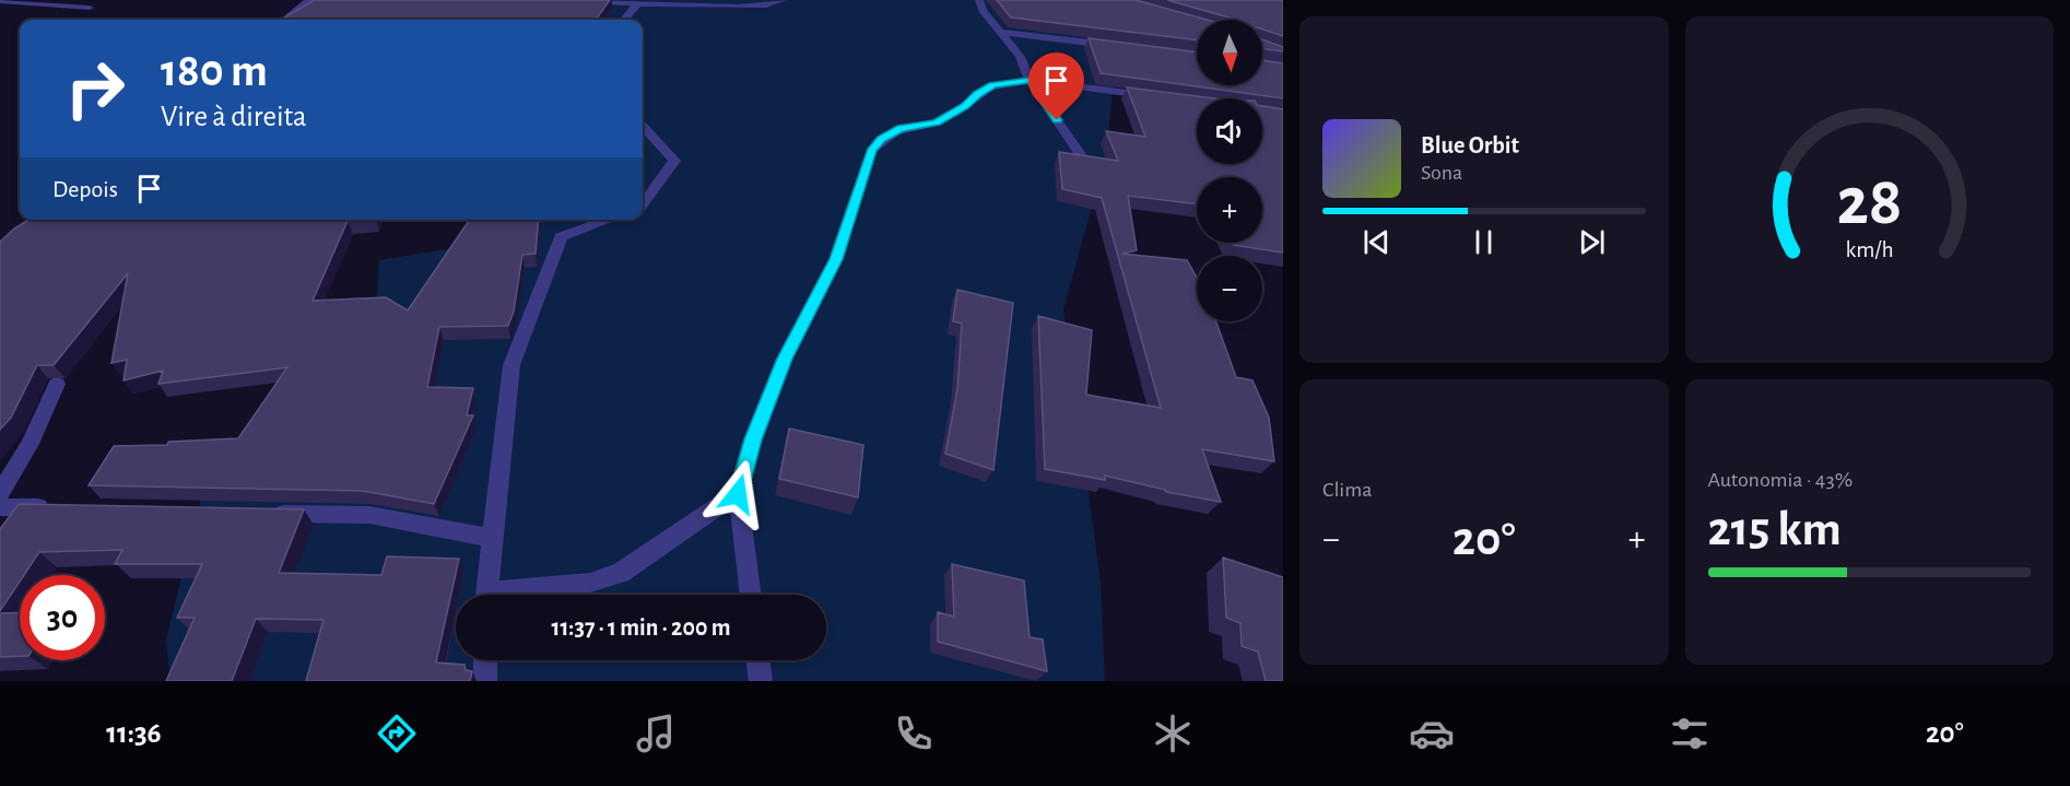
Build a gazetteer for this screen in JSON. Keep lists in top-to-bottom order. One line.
{"north":"bottom","page":{"map_buttons":["+","−"],"turn":["180 m","Vire à direita"],"song":["Blue Orbit","Sona"],"then":"Depois","tile":["Clima",["Autonomia · 43%","215 km"]],"heat":["−","20°","+"],"limit":"30","trip":"11:37 · 1 min · 200 m","tabs":["11:36","20°"],"gauge":["28","km/h"]}}
